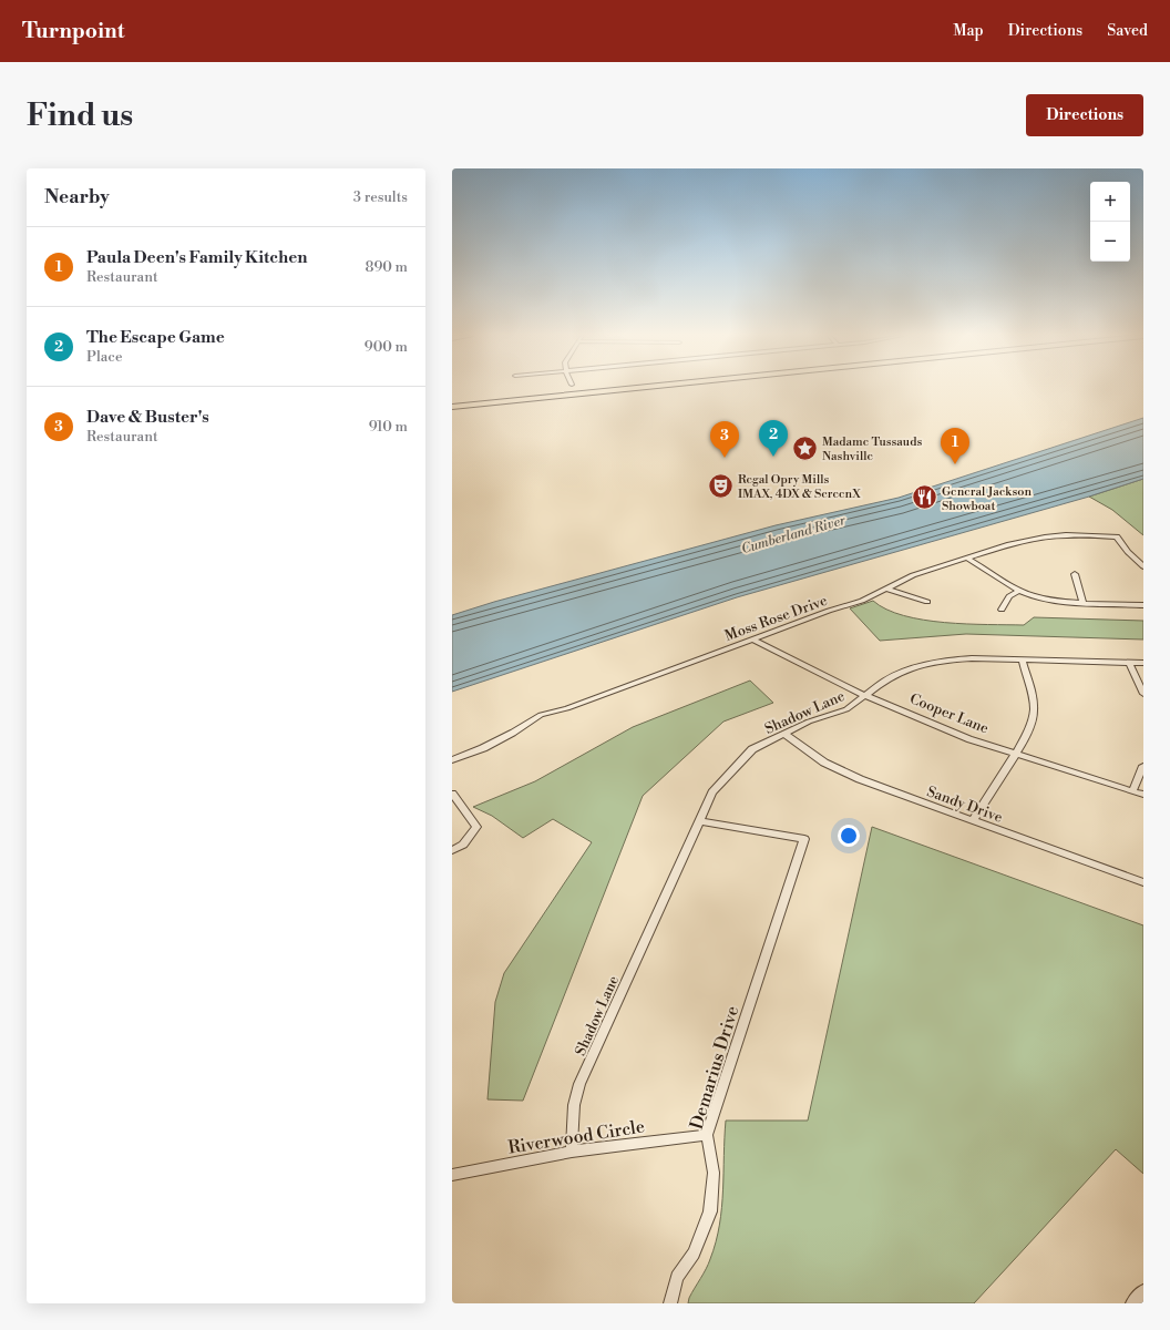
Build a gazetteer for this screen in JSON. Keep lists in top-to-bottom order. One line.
{"streets":{"street":["Moss Rose Drive","Shadow Lane","Cooper Lane","Sandy Drive","Demarius Drive","Riverwood Circle"]},"crossings":[["Moss Rose Drive","Cooper Lane"],["Shadow Lane","Cooper Lane"],["Shadow Lane","Sandy Drive"],["Shadow Lane","Demarius Drive"],["Shadow Lane","Riverwood Circle"],["Demarius Drive","Riverwood Circle"]],"water":["Cumberland River"],"places":{"place":["Madame Tussauds Nashville"],"theatre":["Regal Opry Mills IMAX, 4DX & ScreenX"],"restaurant":["General Jackson Showboat"]},"page":{"header":"Turnpoint","nav":["Map","Directions","Saved"],"buttons":"Directions","title":"Find us","heading":["Nearby","3 results"],"map_buttons":["+","−"],"list":[{"mark":"1","name":"Paula Deen's Family Kitchen","note":"Restaurant","value":"890 m"},{"mark":"2","name":"The Escape Game","note":"Place","value":"900 m"},{"mark":"3","name":"Dave & Buster's","note":"Restaurant","value":"910 m"}],"pins":["2","3","1"]}}
